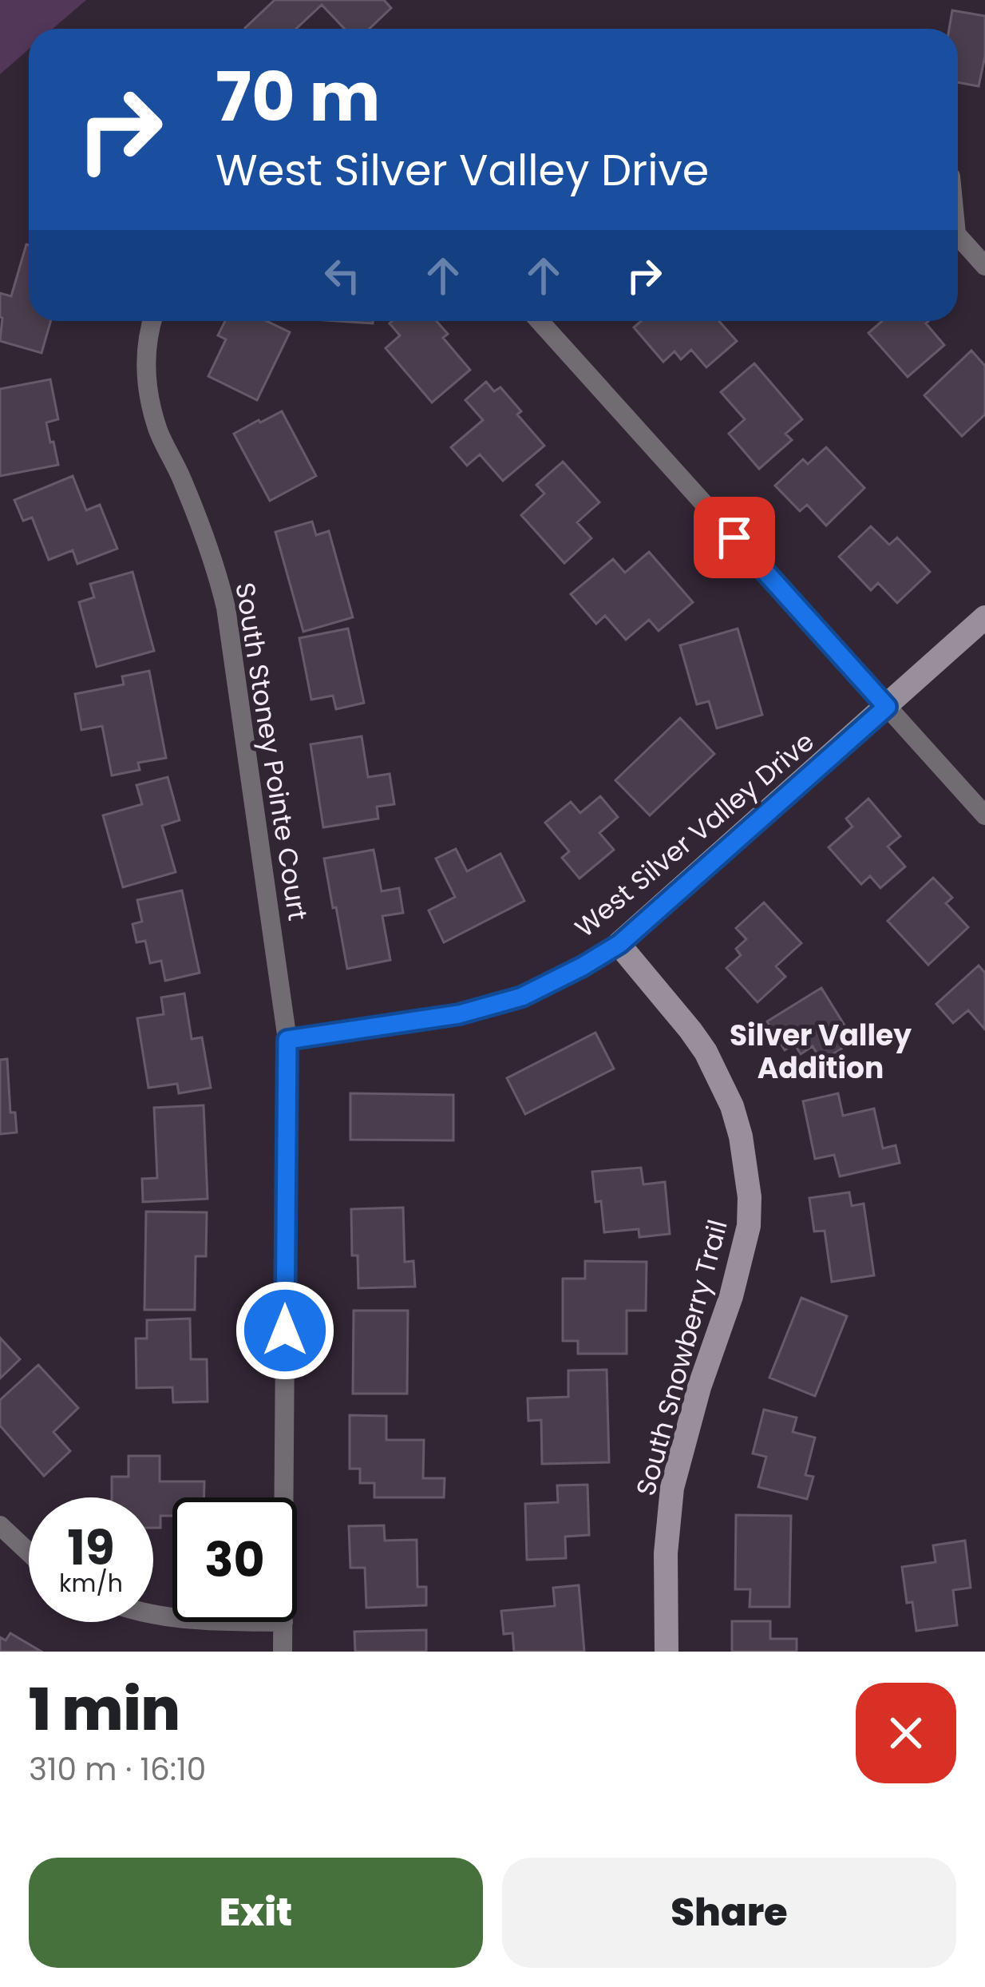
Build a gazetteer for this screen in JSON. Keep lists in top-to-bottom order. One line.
{"streets":{"street":["South Stoney Pointe Court","West Silver Valley Drive","South Snowberry Trail"]},"crossings":[["South Stoney Pointe Court","West Silver Valley Drive"],["West Silver Valley Drive","South Snowberry Trail"]],"districts":["Silver Valley Addition"],"page":{"turn":["70 m","West Silver Valley Drive"],"speed":"19 km/h","limit":"30","heading":["1 min","310 m · 16:10"],"buttons":["Exit","Share"]}}
